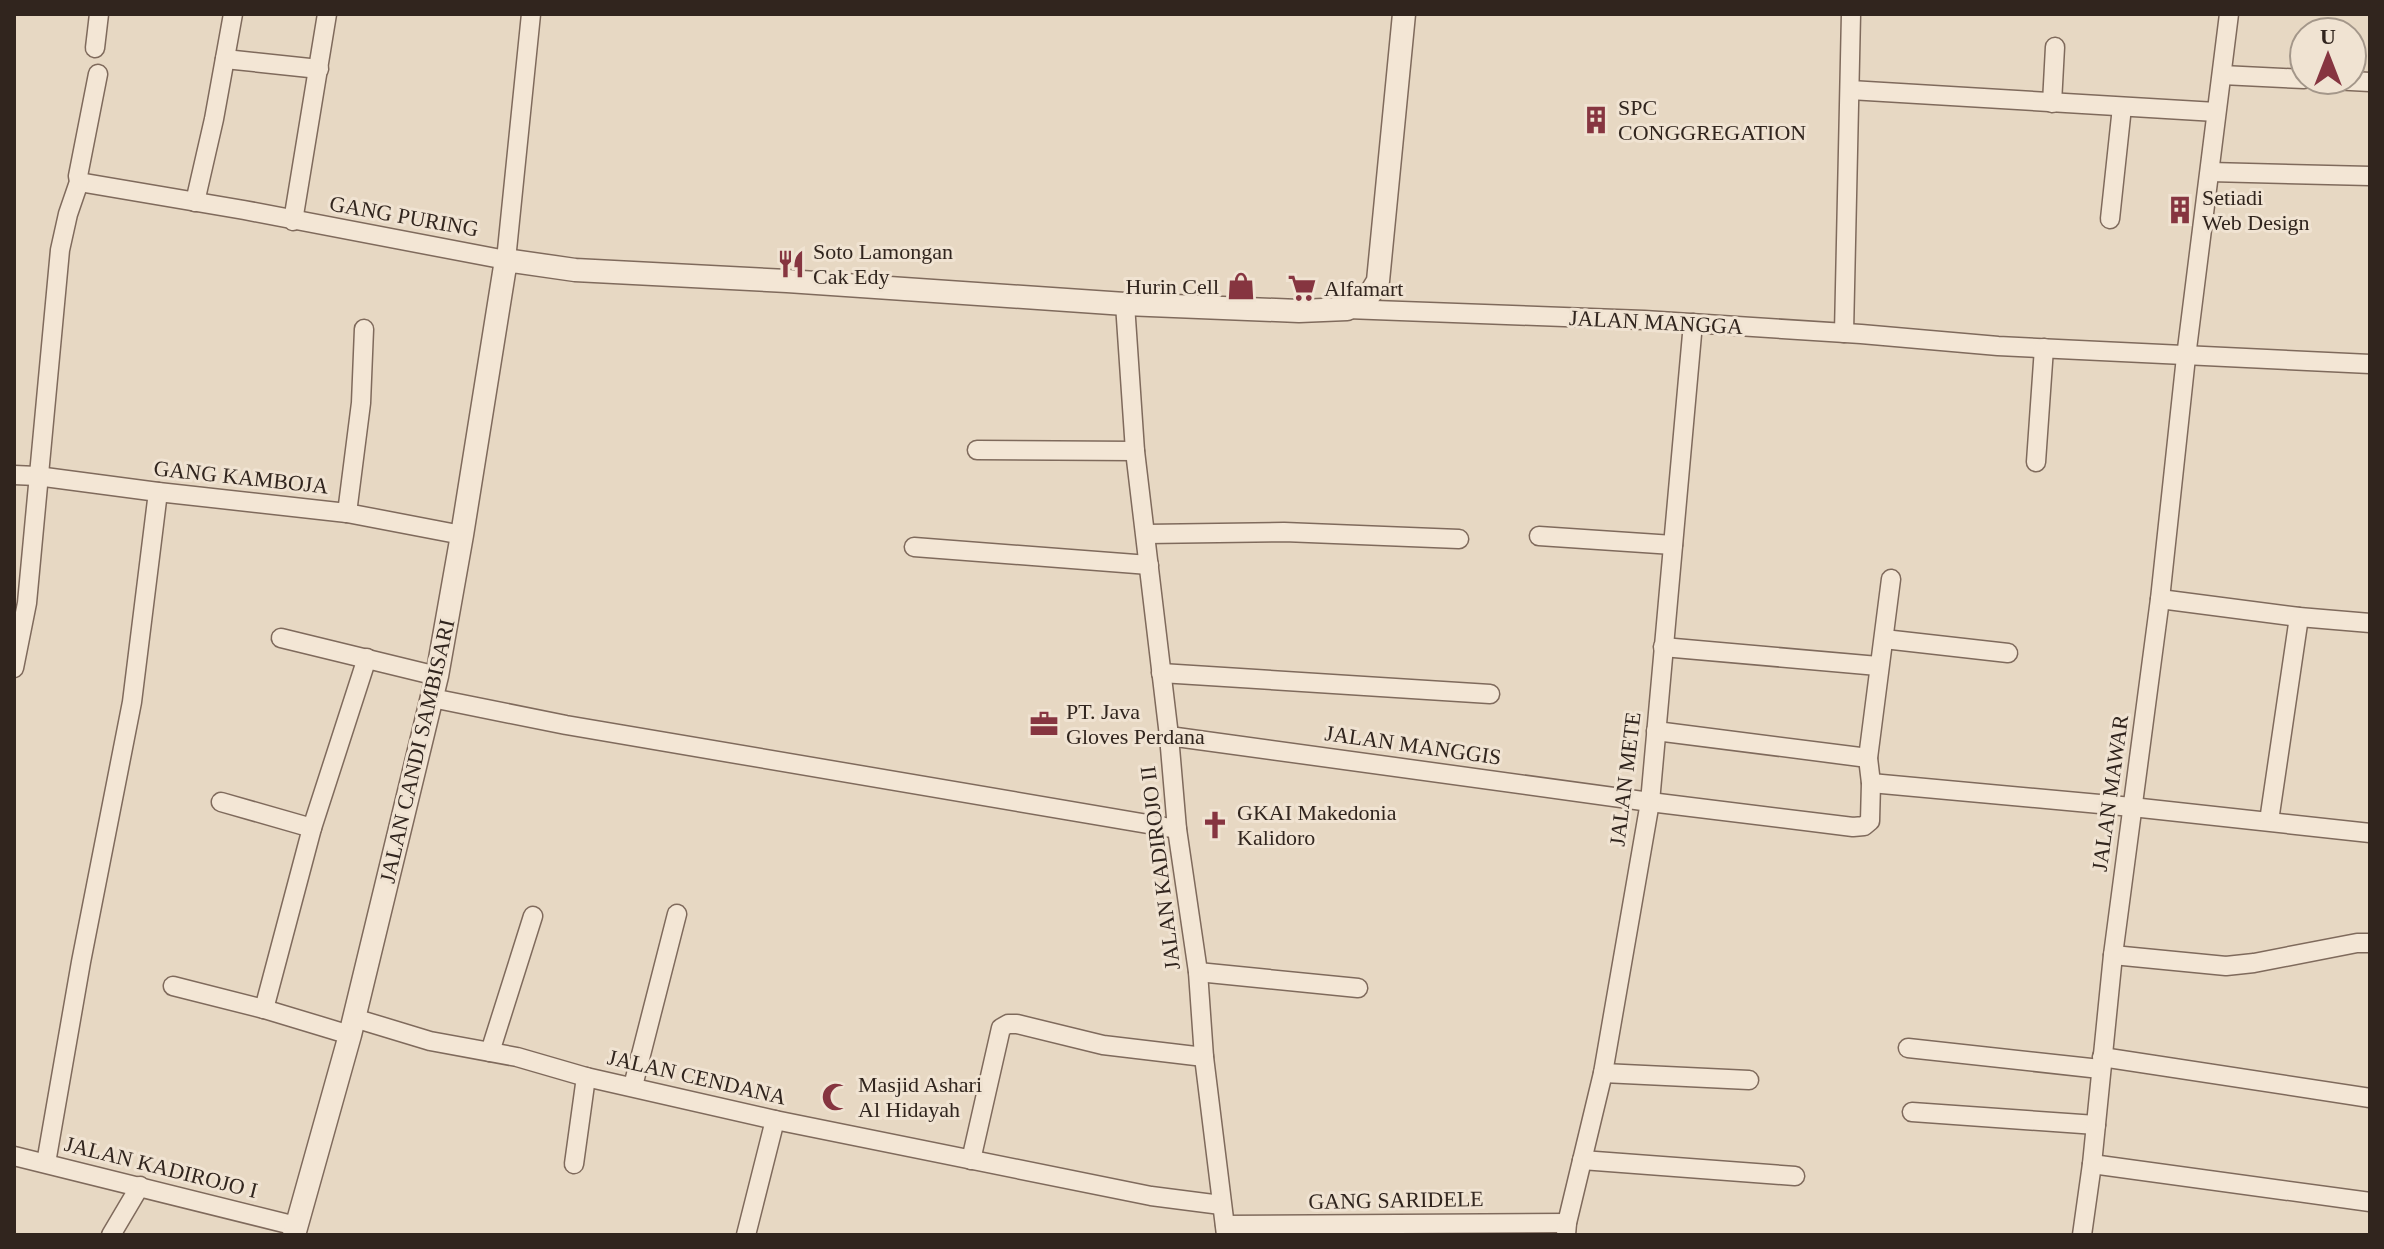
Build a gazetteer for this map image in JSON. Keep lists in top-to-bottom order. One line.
{"streets":{"street":["GANG PURING","JALAN MANGGA","GANG KAMBOJA","JALAN MANGGIS","JALAN CANDI SAMBISARI","JALAN METE","JALAN MAWAR","JALAN KADIROJO II","JALAN CENDANA","JALAN KADIROJO I","GANG SARIDELE"]},"crossings":[["GANG PURING","JALAN MANGGA"],["GANG PURING","JALAN CANDI SAMBISARI"],["JALAN MANGGA","JALAN CANDI SAMBISARI"],["JALAN MANGGA","JALAN METE"],["JALAN MANGGA","JALAN MAWAR"],["JALAN MANGGA","JALAN KADIROJO II"],["GANG KAMBOJA","JALAN CANDI SAMBISARI"],["JALAN MANGGIS","JALAN METE"],["JALAN MANGGIS","JALAN KADIROJO II"],["JALAN CANDI SAMBISARI","JALAN CENDANA"],["JALAN CANDI SAMBISARI","JALAN KADIROJO I"],["JALAN METE","GANG SARIDELE"],["JALAN KADIROJO II","JALAN CENDANA"],["JALAN KADIROJO II","GANG SARIDELE"]],"places":{"building":["SPC CONGGREGATION","Setiadi Web Design"],"restaurant":["Soto Lamongan Cak Edy"],"shop":["Hurin Cell"],"supermarket":["Alfamart"],"office":["PT. Java Gloves Perdana"],"church":["GKAI Makedonia Kalidoro"],"mosque":["Masjid Ashari Al Hidayah"]},"north":"top"}
